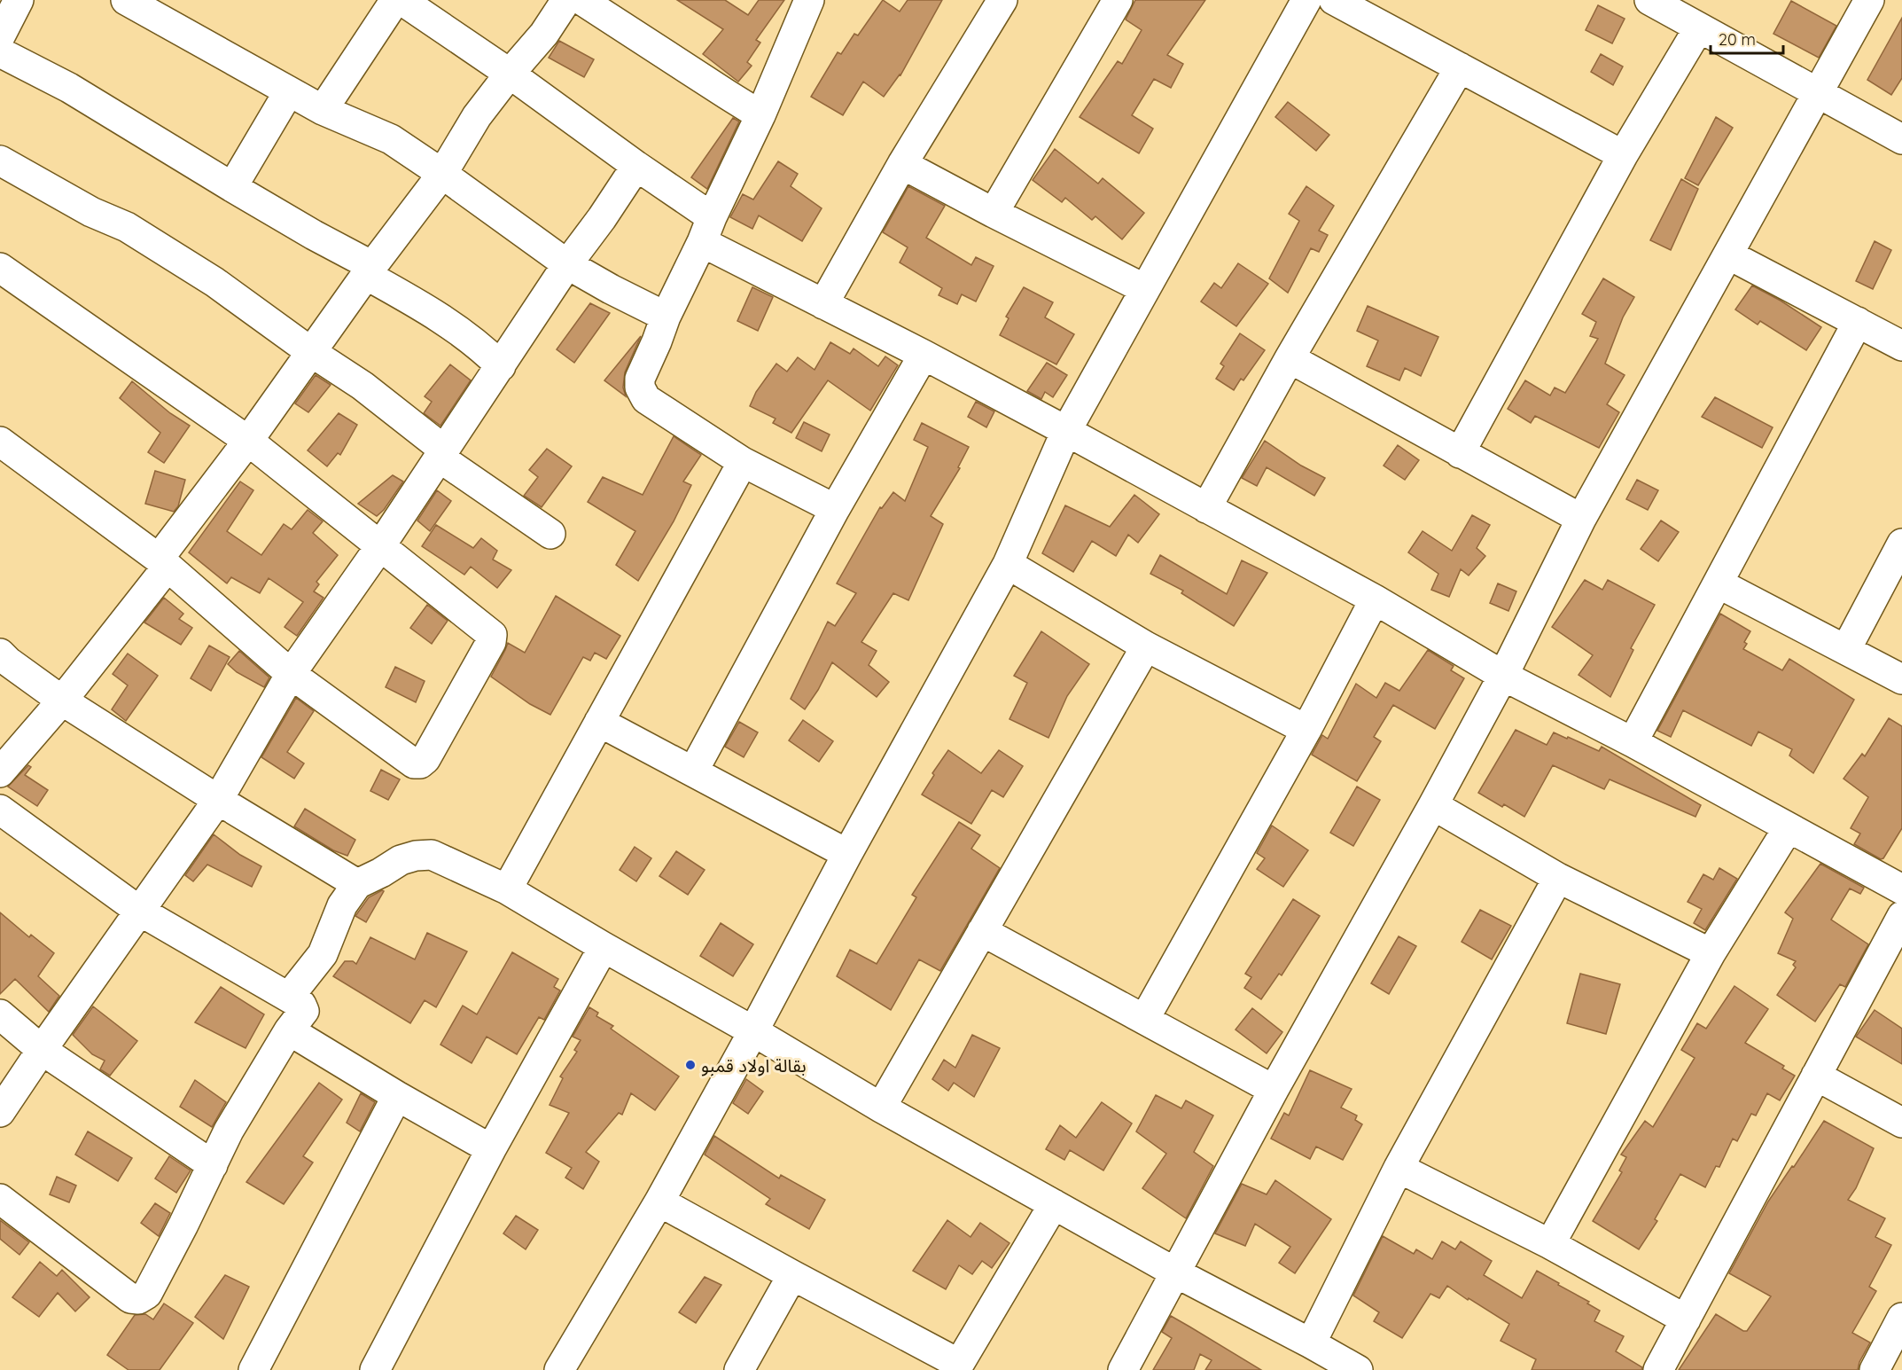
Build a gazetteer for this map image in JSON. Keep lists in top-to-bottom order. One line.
{"places":["بقالة اولاد قمبو"],"scale_bar":"20 m"}
